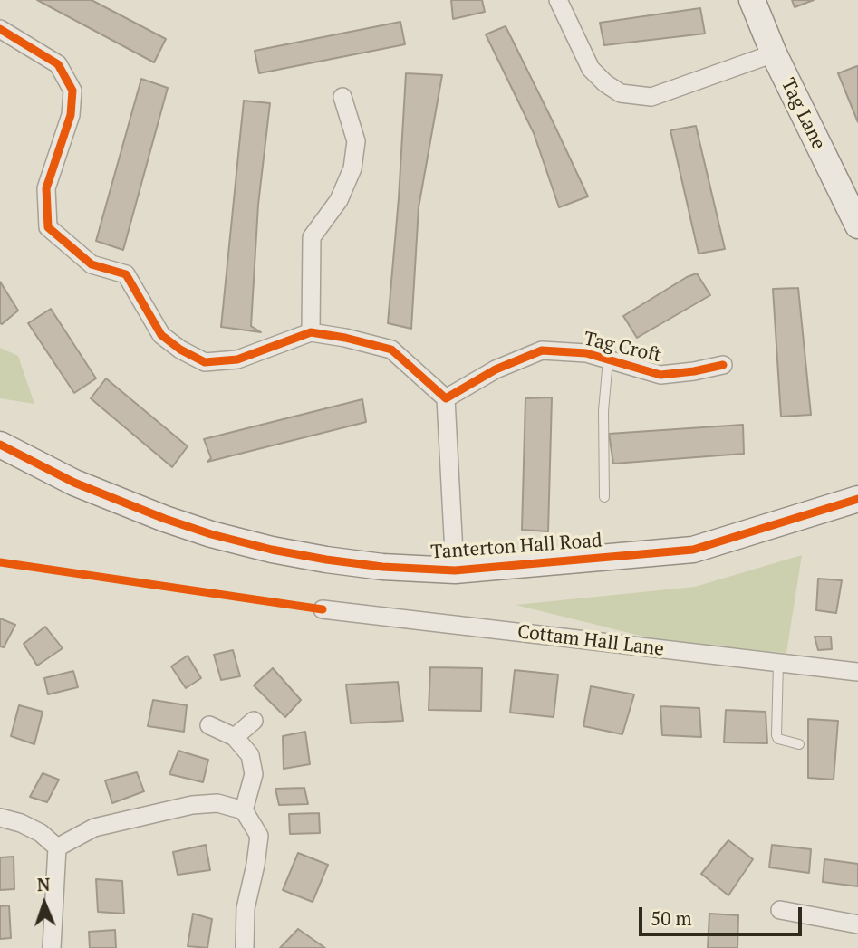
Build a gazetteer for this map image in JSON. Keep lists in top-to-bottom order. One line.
{"streets":{"street":["Tag Lane","Tag Croft","Tanterton Hall Road","Cottam Hall Lane"]},"scale_bar":"50 m","north":"top"}
